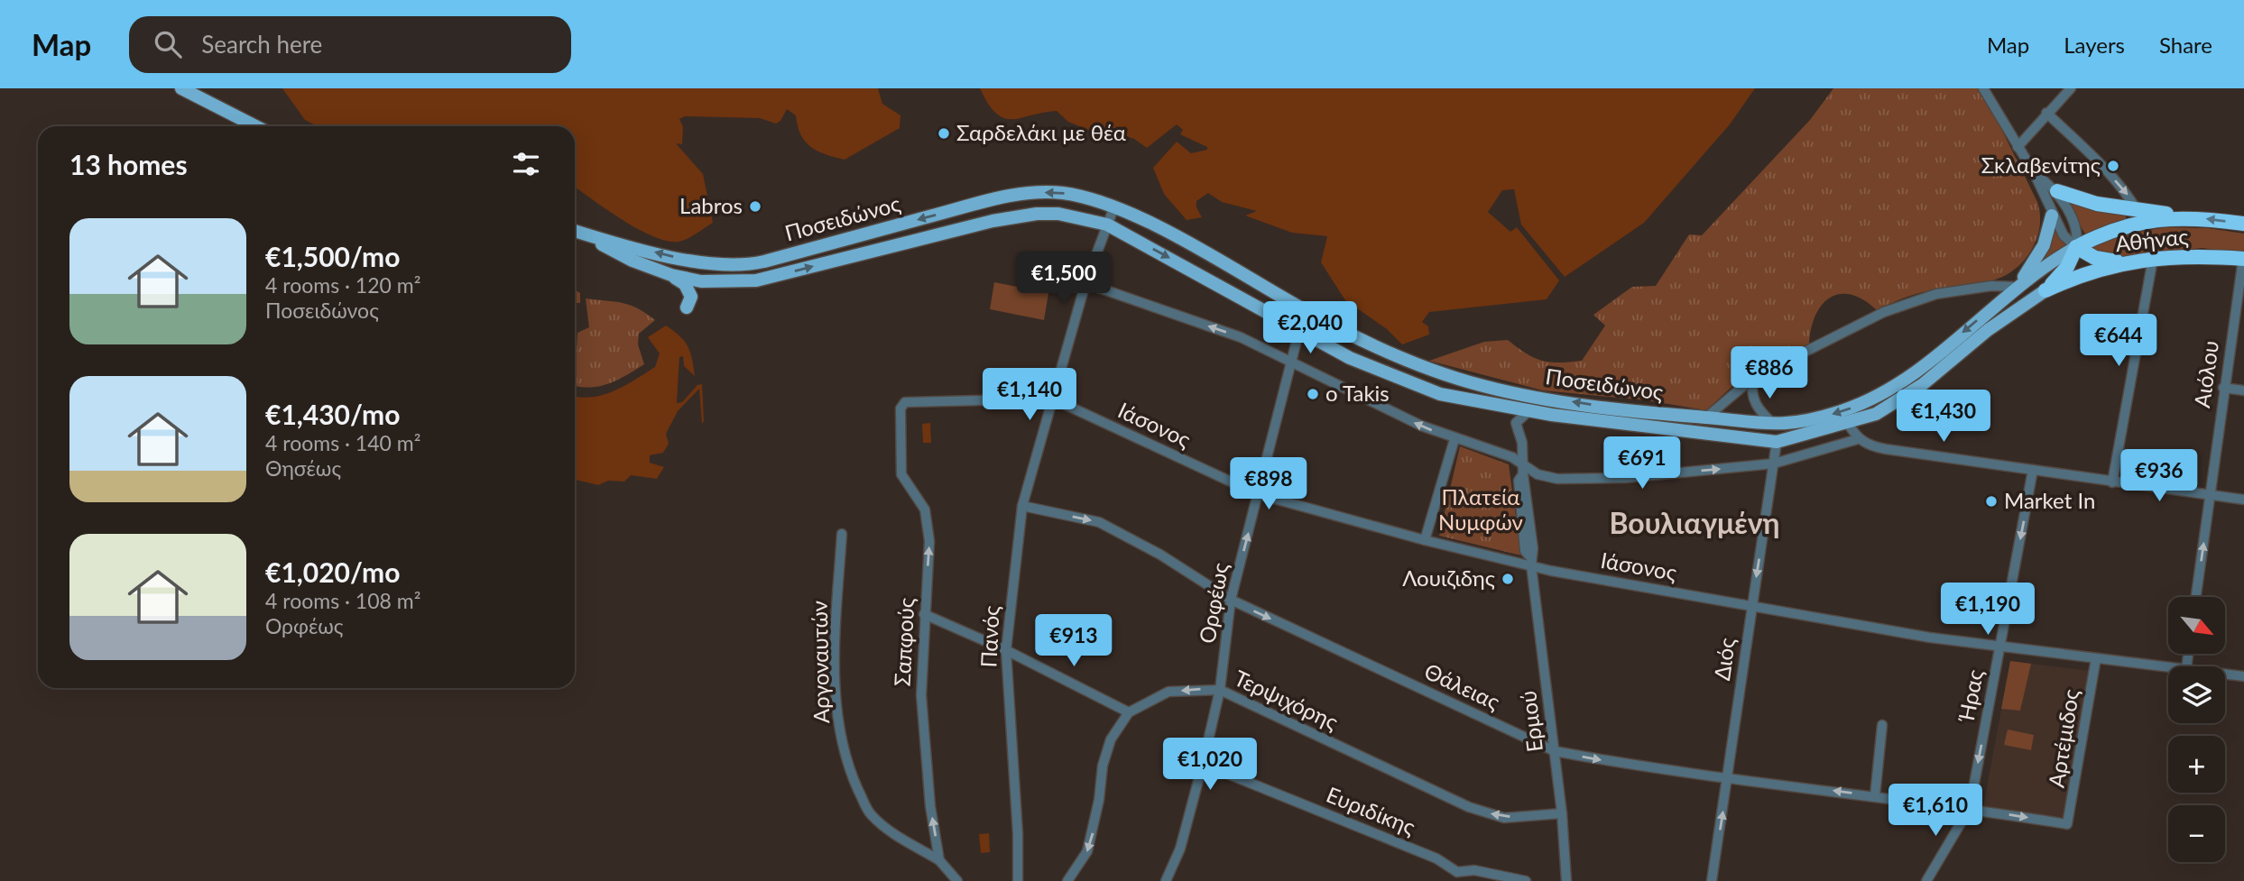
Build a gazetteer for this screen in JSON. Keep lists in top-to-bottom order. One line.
{"streets":{"highway":["Ποσειδώνος","Αθήνας"],"street":["Αιόλου","Ιάσονος","Ορφέως","Πανός","Σαπφούς","Διός","Αργοναυτών","Θάλειας","Ήρας","Τερψιχόρης","Ερμού","Αρτέμιδος","Ευριδίκης"]},"crossings":[["Ποσειδώνος","Αθήνας"],["Ποσειδώνος","Ορφέως"],["Ποσειδώνος","Διός"],["Ποσειδώνος","Ερμού"],["Αθήνας","Αιόλου"],["Ιάσονος","Ορφέως"],["Ιάσονος","Πανός"],["Ιάσονος","Σαπφούς"],["Ιάσονος","Διός"],["Ιάσονος","Ήρας"],["Ιάσονος","Ερμού"],["Ιάσονος","Αρτέμιδος"],["Ορφέως","Θάλειας"],["Ορφέως","Τερψιχόρης"],["Ορφέως","Ευριδίκης"],["Πανός","Σαπφούς"],["Πανός","Θάλειας"],["Σαπφούς","Αργοναυτών"],["Διός","Θάλειας"],["Θάλειας","Ήρας"],["Θάλειας","Ερμού"],["Θάλειας","Αρτέμιδος"],["Τερψιχόρης","Ερμού"]],"one_way":["Ήρας"],"districts":["Βουλιαγμένη"],"parks":["Πλατεία Νυμφών"],"places":["Σαρδελάκι με θέα","Σκλαβενίτης","Labros","o Takis","Market In","Λουιζιδης"],"north":"bottom right","page":{"header":"Map","search":"Search here","nav":["Map","Layers","Share"],"heading":"13 homes","list":[{"name":"€1,500/mo","note":"4 rooms · 120 m² · Ποσειδώνος"},{"name":"€1,430/mo","note":"4 rooms · 140 m² · Θησέως"},{"name":"€1,020/mo","note":"4 rooms · 108 m² · Ορφέως"}],"price":["€1,500","€2,040","€644","€886","€1,140","€1,430","€691","€936","€898","€1,190","€913","€1,020","€1,610"],"map_buttons":["+","−"]}}
